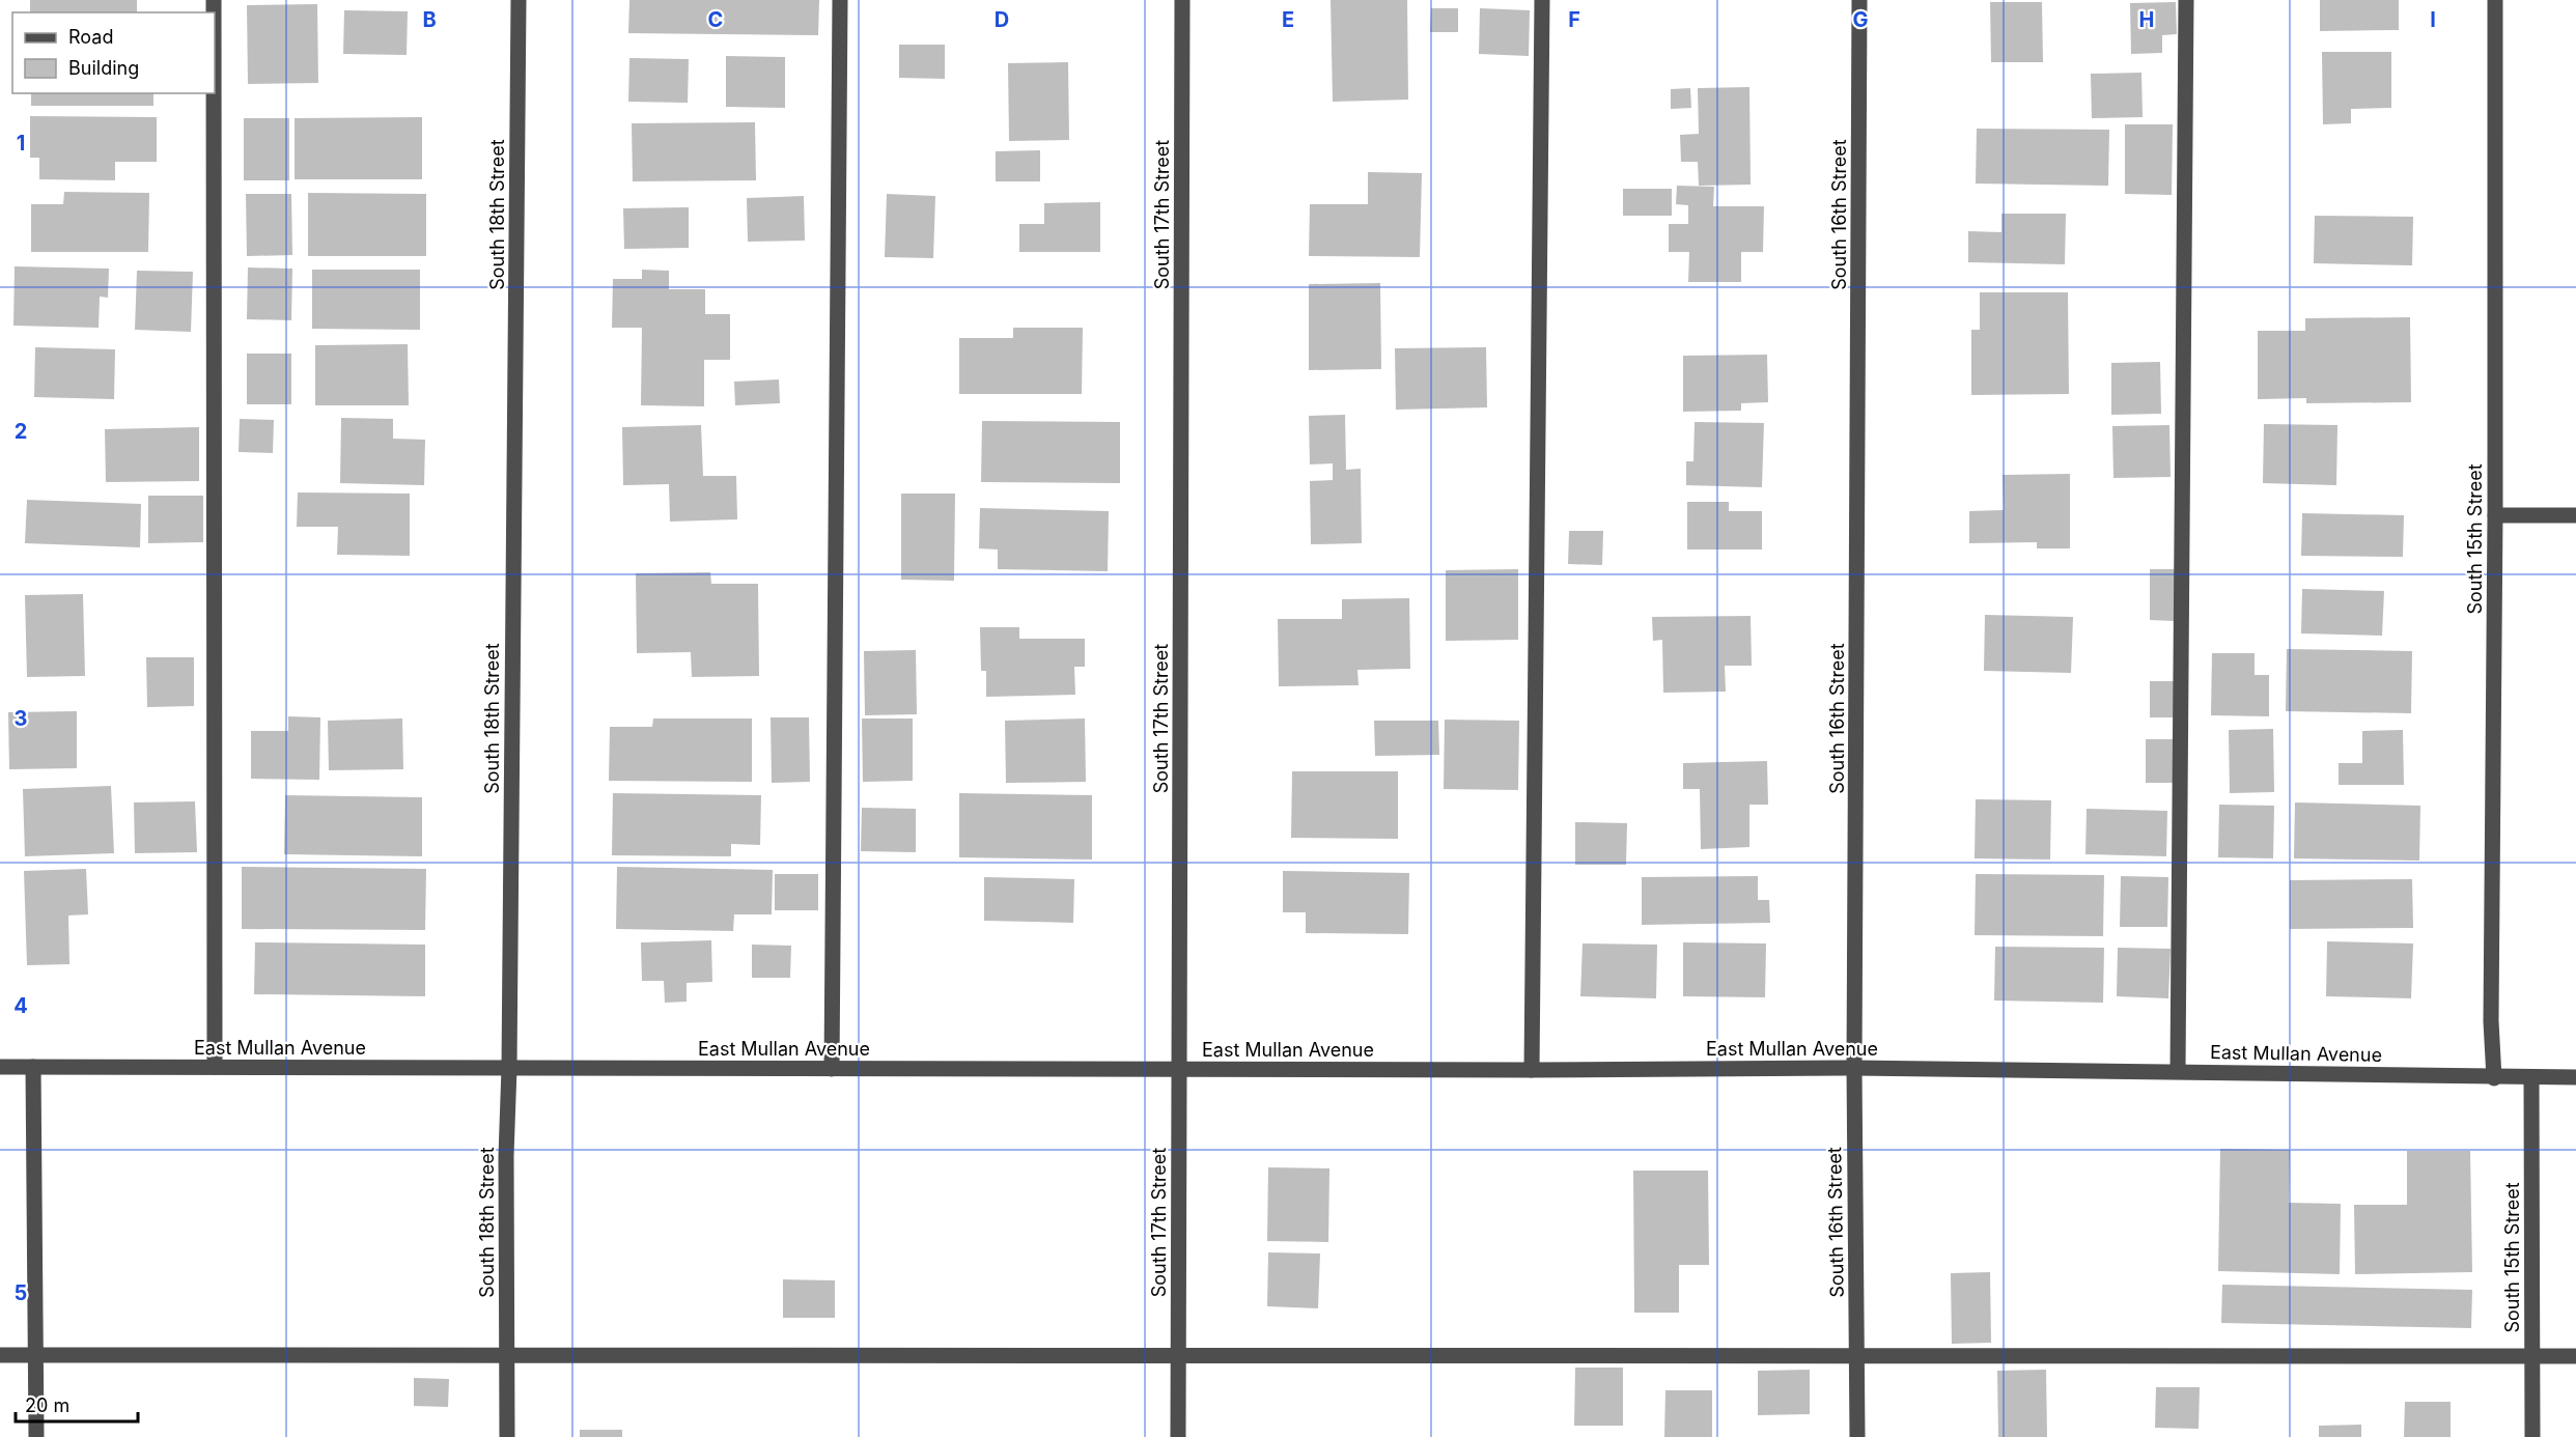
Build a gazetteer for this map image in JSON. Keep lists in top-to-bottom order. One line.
{"streets":{"street":["South 18th Street","South 17th Street","South 16th Street","South 15th Street","East Mullan Avenue"]},"crossings":[["South 18th Street","East Mullan Avenue"],["South 17th Street","East Mullan Avenue"],["South 16th Street","East Mullan Avenue"],["South 15th Street","East Mullan Avenue"]],"legend":["Road","Building"],"scale_bar":"20 m","grid":{"columns":["B","C","D","E","F","G","H","I"],"rows":["1","2","3","4","5"]}}
